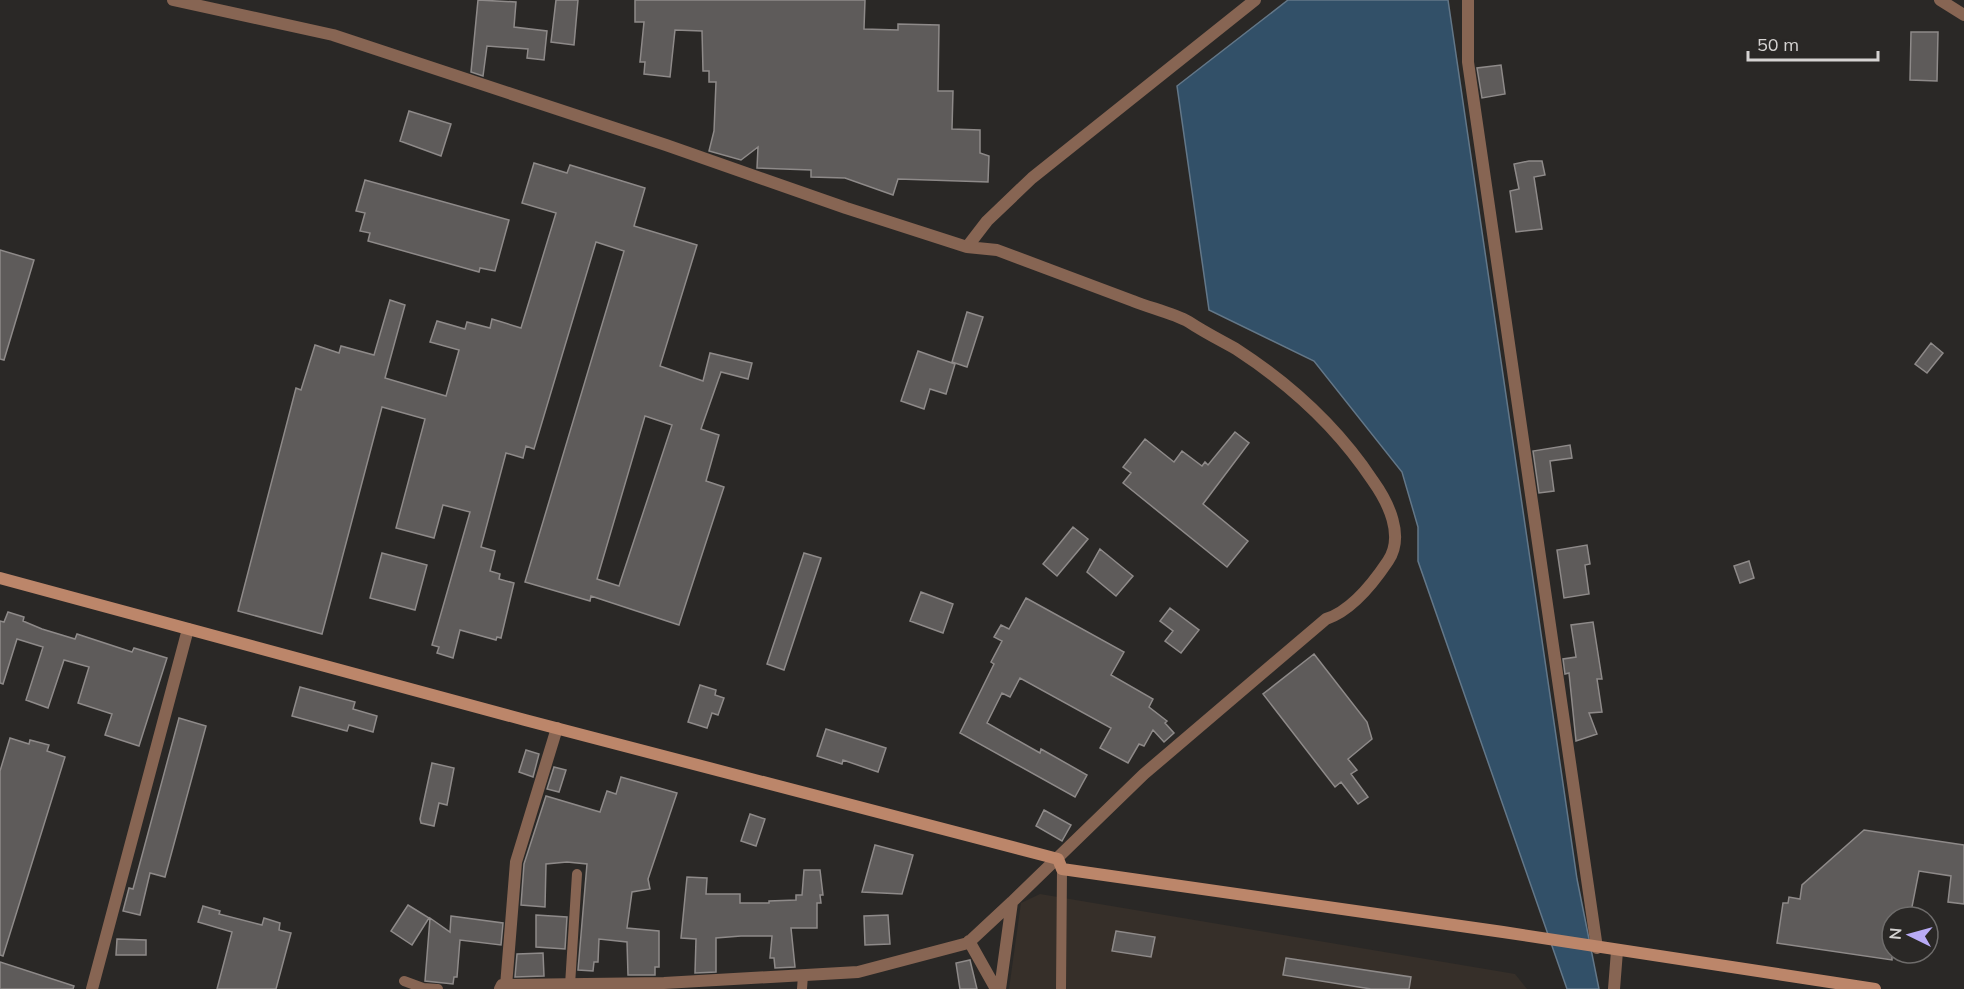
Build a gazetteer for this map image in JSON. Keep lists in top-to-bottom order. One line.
{"scale_bar":"50 m","north":"left"}
